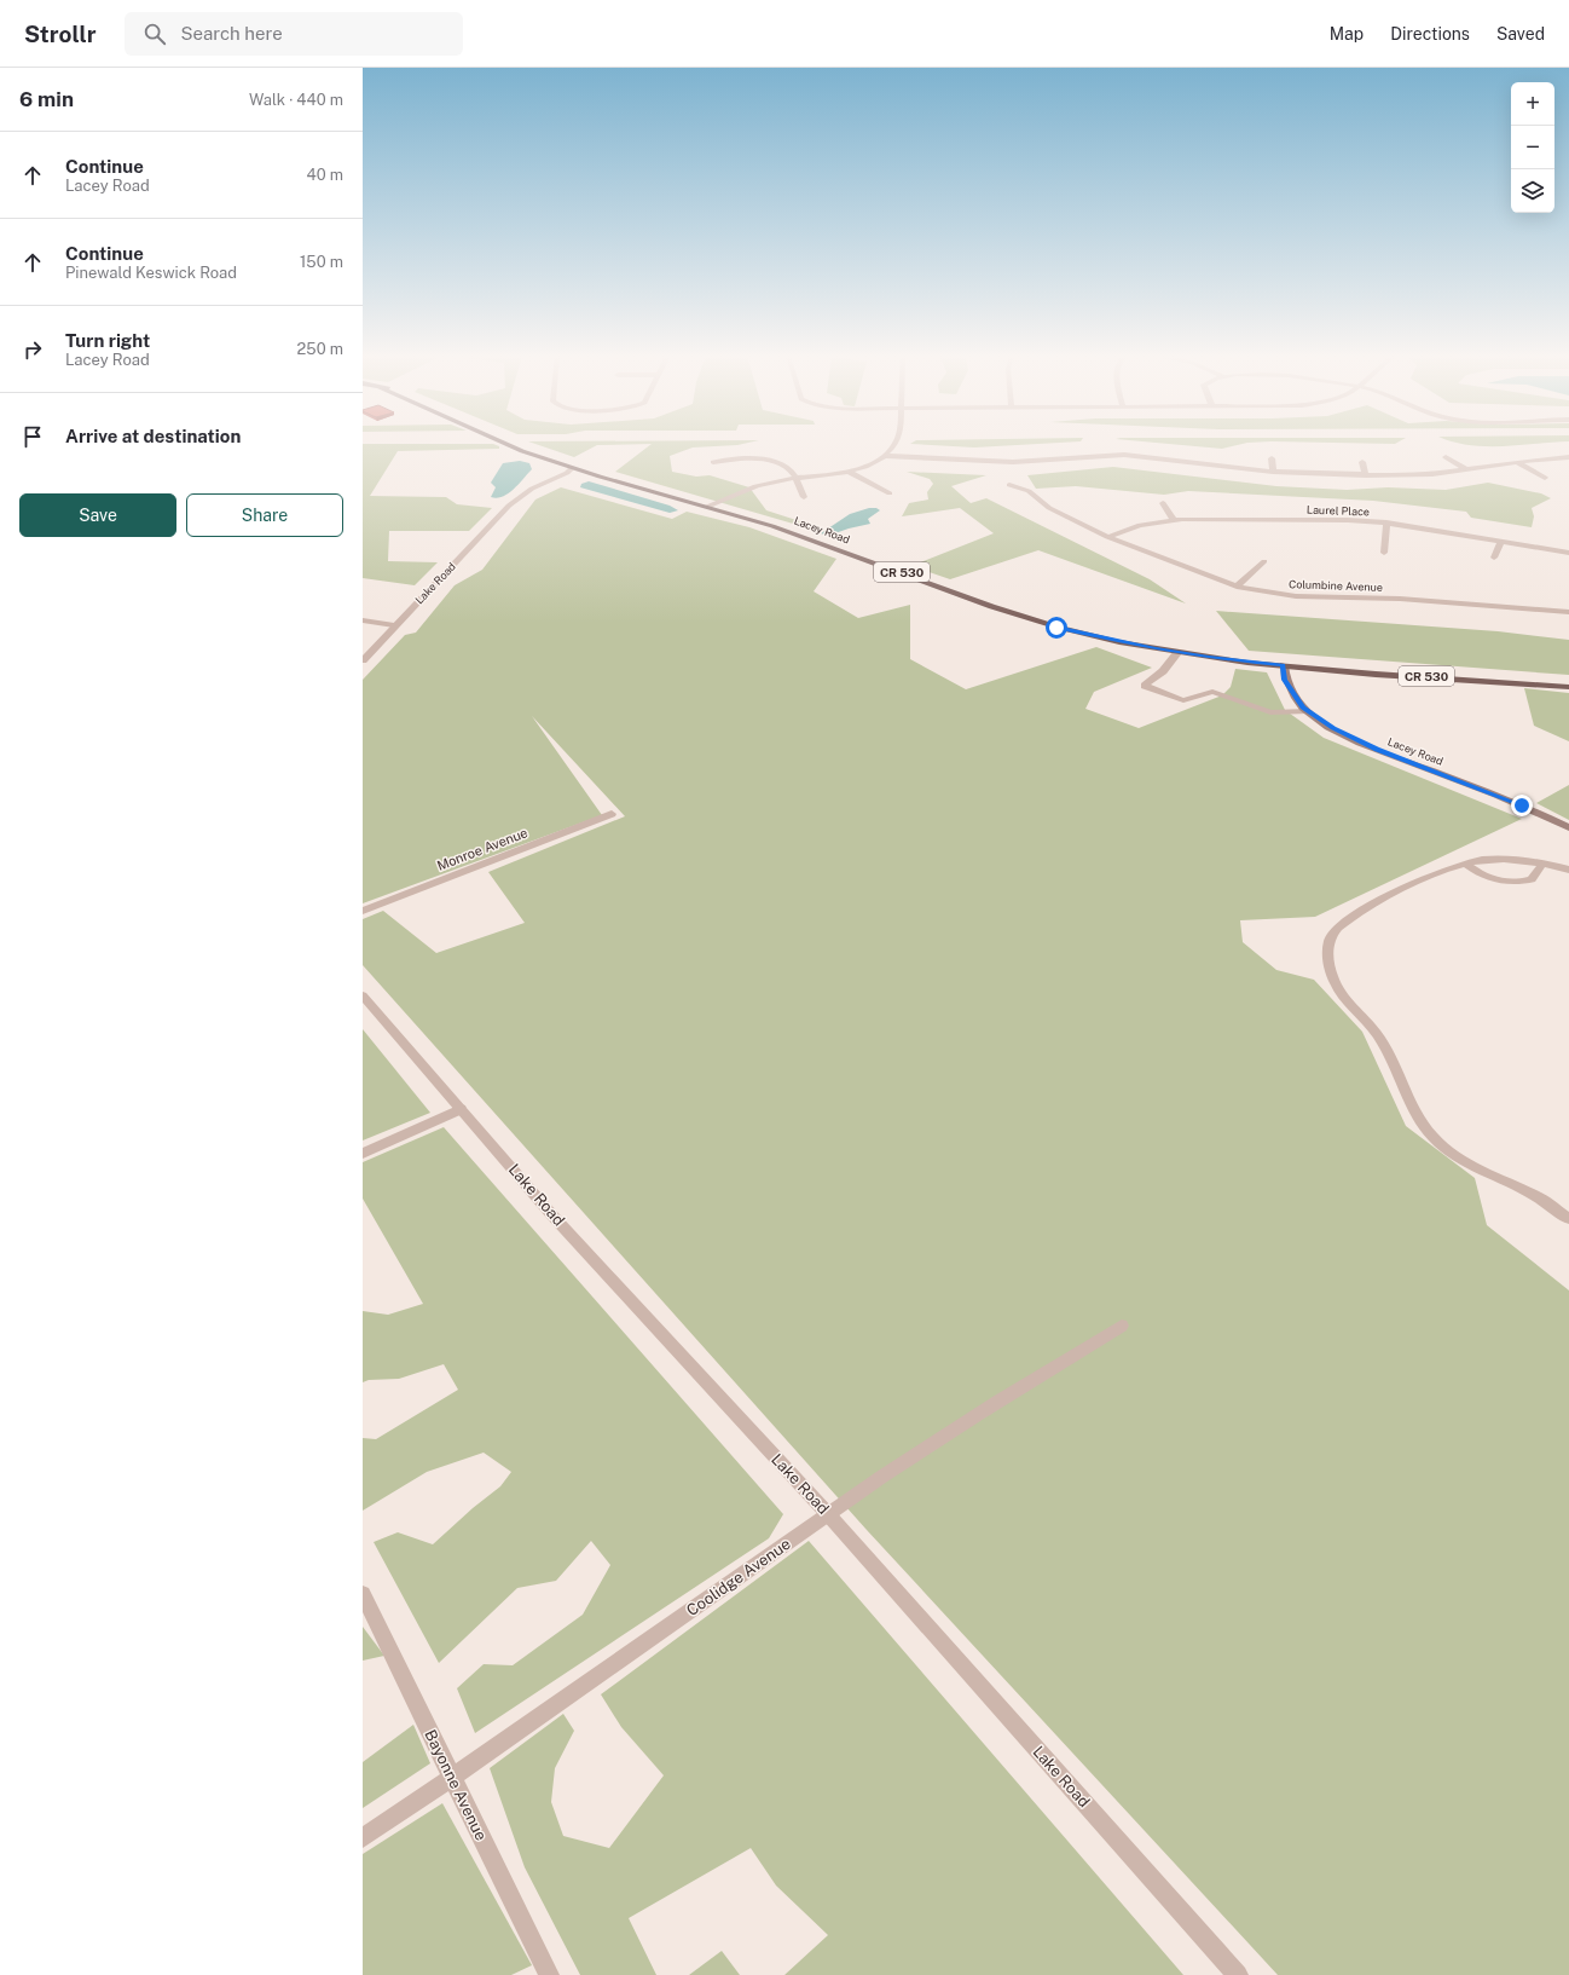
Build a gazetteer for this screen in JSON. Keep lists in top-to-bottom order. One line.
{"streets":{"main road":["Lacey Road","CR 530"],"street":["Laurel Place","Lake Road","Columbine Avenue","Monroe Avenue","Coolidge Avenue","Bayonne Avenue"]},"crossings":[["Laurel Place","Columbine Avenue"],["Lacey Road","CR 530"],["Lacey Road","Lake Road"],["Lake Road","Coolidge Avenue"],["Coolidge Avenue","Bayonne Avenue"]],"page":{"header":"Strollr","search":"Search here","nav":["Map","Directions","Saved"],"heading":["6 min","Walk · 440 m"],"map_buttons":["+","−"],"list":[["Continue","Lacey Road","40 m"],["Continue","Pinewald Keswick Road","150 m"],["Turn right","Lacey Road","250 m"],"Arrive at destination"],"buttons":["Save","Share"]}}
